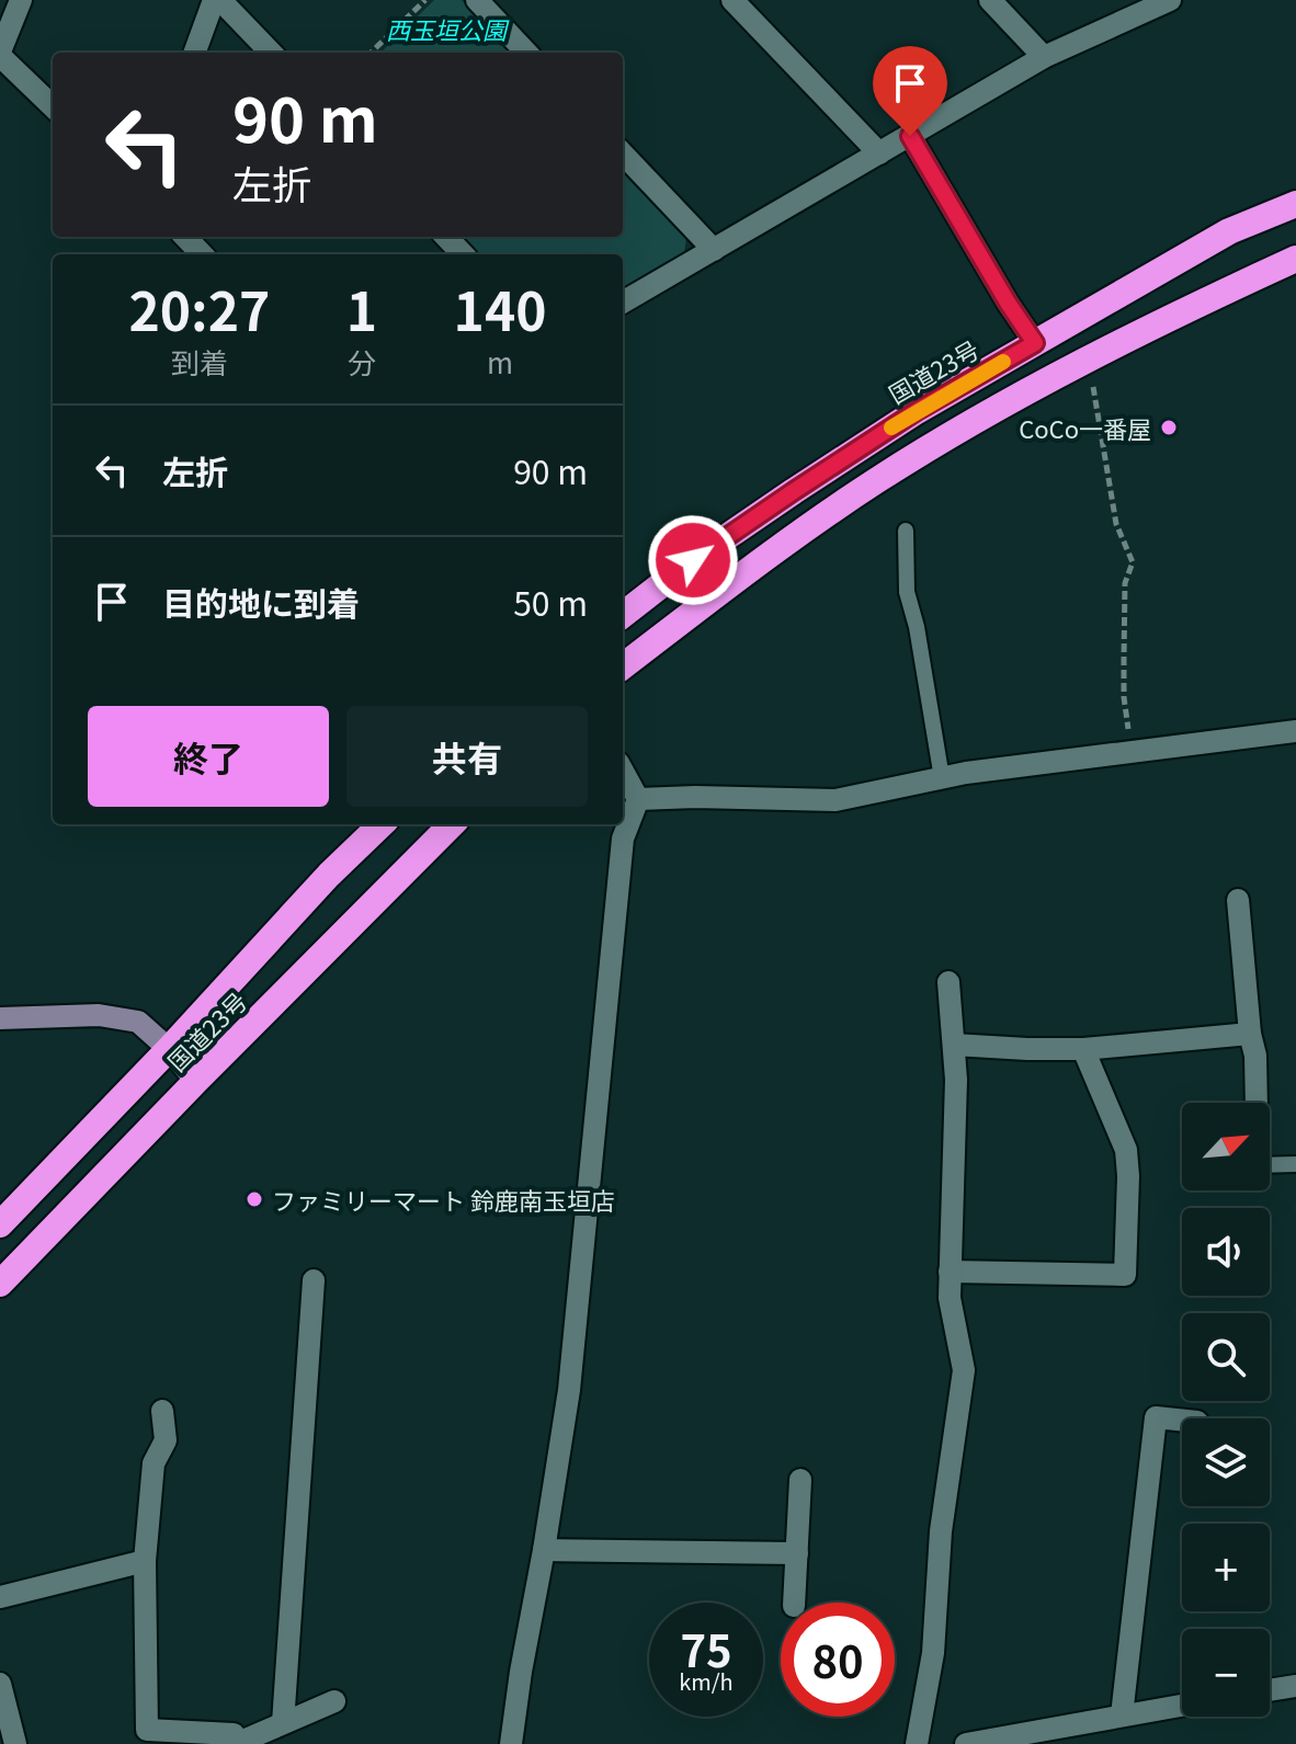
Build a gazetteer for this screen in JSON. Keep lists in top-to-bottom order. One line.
{"streets":{"highway":["国道23号"]},"parks":["西玉垣公園"],"places":["CoCo一番屋","ファミリーマート 鈴鹿南玉垣店"],"north":"top right","page":{"turn":["90 m","左折"],"eta":["20:27","到着","1","分","140","m"],"list":[{"name":"左折","value":"90 m"},{"name":"目的地に到着","value":"50 m"}],"buttons":["終了","共有"],"map_buttons":["+","−"],"speed":"75 km/h","limit":"80"}}
